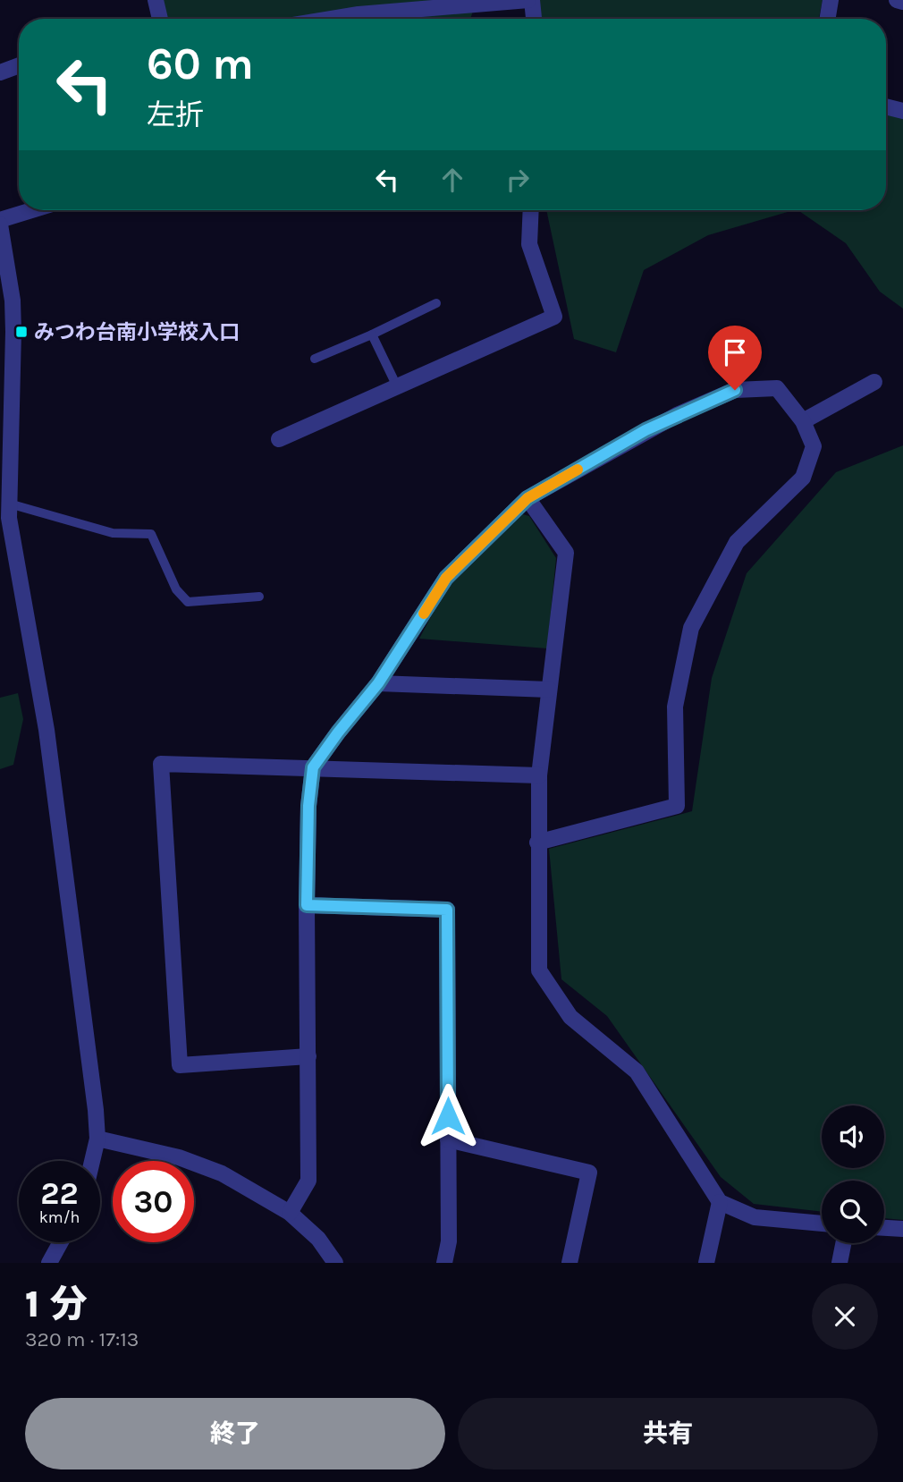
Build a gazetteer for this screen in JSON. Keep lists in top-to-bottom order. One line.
{"places":{"transit":["みつわ台南小学校入口"]},"page":{"turn":["60 m","左折"],"speed":"22 km/h","limit":"30","heading":["1 分","320 m · 17:13"],"buttons":["終了","共有"]}}
